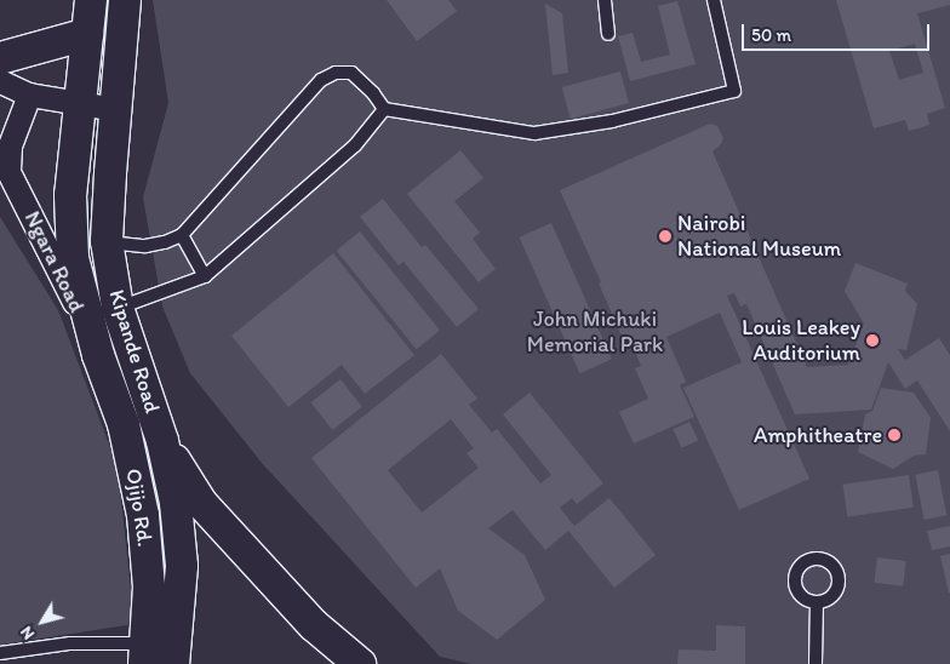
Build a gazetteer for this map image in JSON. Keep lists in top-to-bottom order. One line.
{"streets":{"main road":["Kipande Road","Ojijo Rd."],"street":["Ngara Road"]},"crossings":[["Ngara Road","Kipande Road"],["Ngara Road","Ojijo Rd."],["Kipande Road","Ojijo Rd."]],"parks":["John Michuki Memorial Park"],"places":["Nairobi National Museum","Louis Leakey Auditorium","Amphitheatre"],"scale_bar":"50 m","north":"bottom left"}
